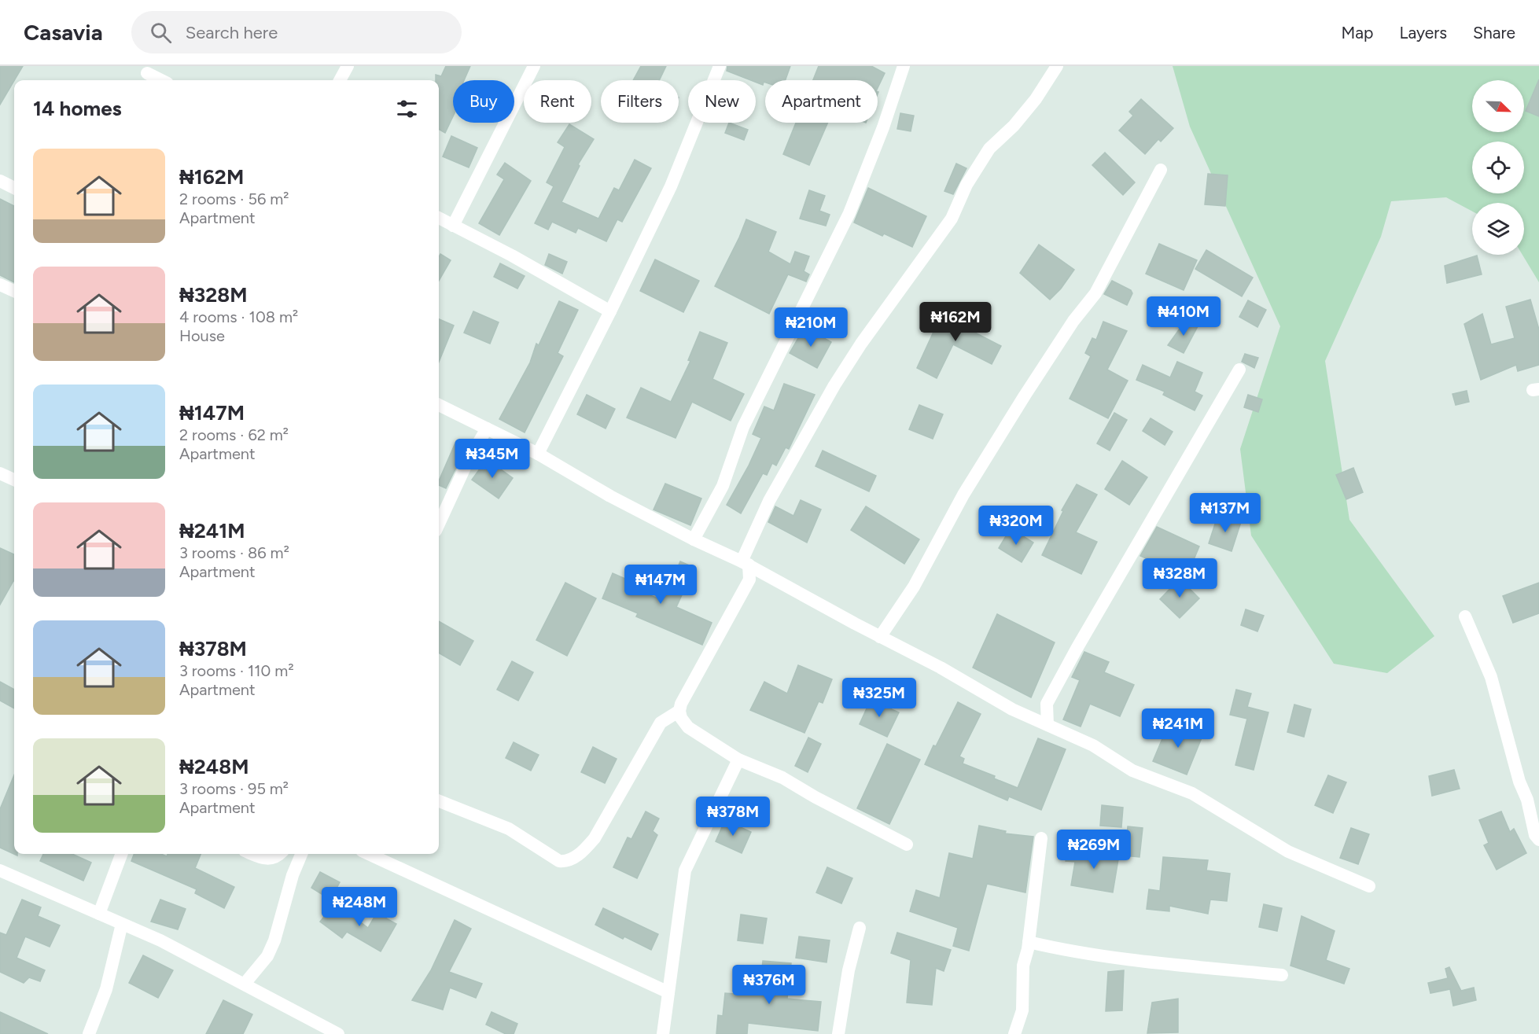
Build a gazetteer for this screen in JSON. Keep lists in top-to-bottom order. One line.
{"north":"bottom right","page":{"header":"Casavia","search":"Search here","nav":["Map","Layers","Share"],"chip":["Buy","Rent","Filters","New","Apartment"],"heading":"14 homes","list":[{"name":"₦162M","note":"2 rooms · 56 m² · Apartment"},{"name":"₦328M","note":"4 rooms · 108 m² · House"},{"name":"₦147M","note":"2 rooms · 62 m² · Apartment"},{"name":"₦241M","note":"3 rooms · 86 m² · Apartment"},{"name":"₦378M","note":"3 rooms · 110 m² · Apartment"},{"name":"₦248M","note":"3 rooms · 95 m² · Apartment"}],"price":["₦410M","₦162M","₦210M","₦345M","₦137M","₦320M","₦328M","₦147M","₦325M","₦241M","₦378M","₦269M","₦248M","₦376M"]}}
